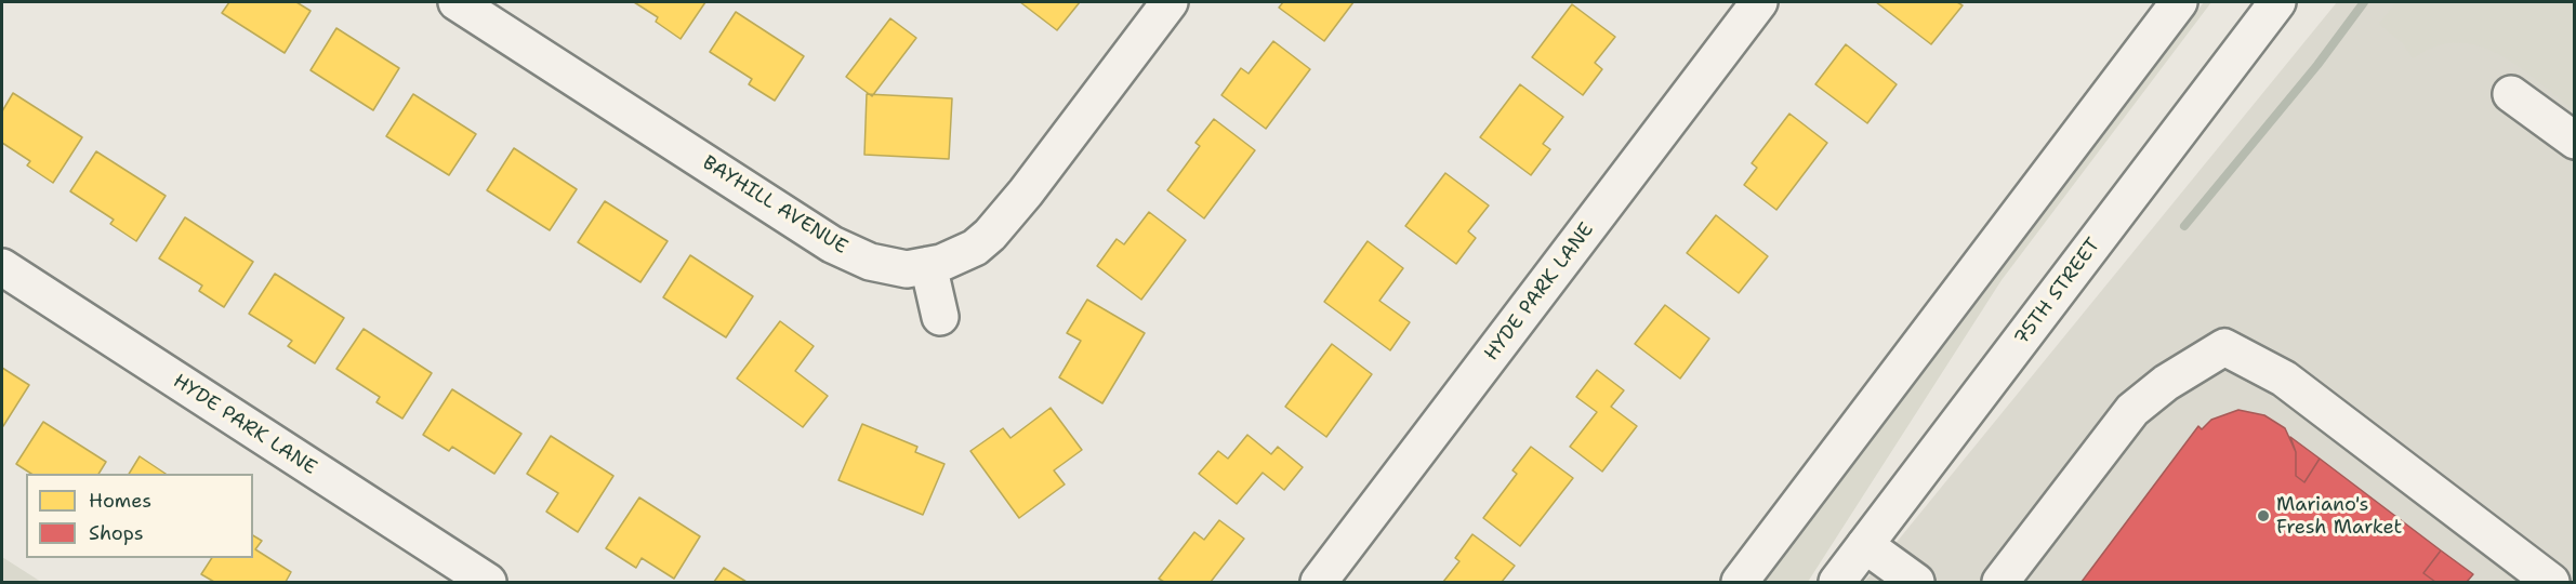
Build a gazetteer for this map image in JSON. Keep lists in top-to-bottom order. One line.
{"streets":{"street":["BAYHILL AVENUE","HYDE PARK LANE","75TH STREET"]},"places":["Mariano's Fresh Market"],"legend":["Homes","Shops"]}
